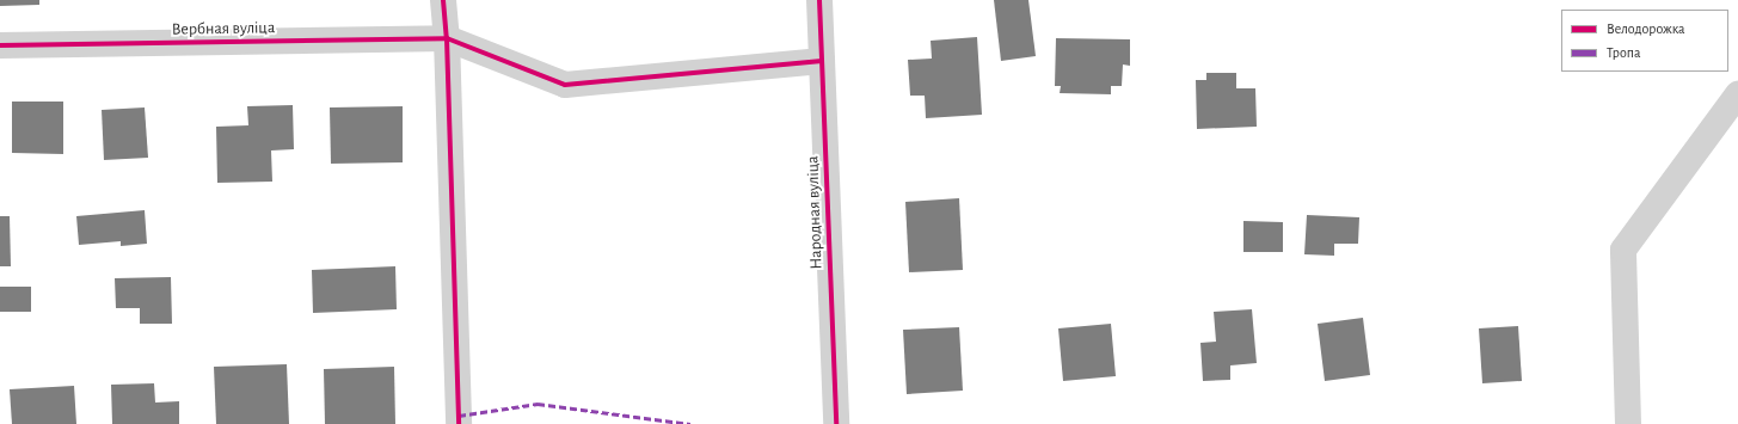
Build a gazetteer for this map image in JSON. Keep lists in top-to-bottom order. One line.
{"streets":{"street":["Вербная вуліца","Народная вуліца"]},"legend":["Велодорожка","Тропа"]}
